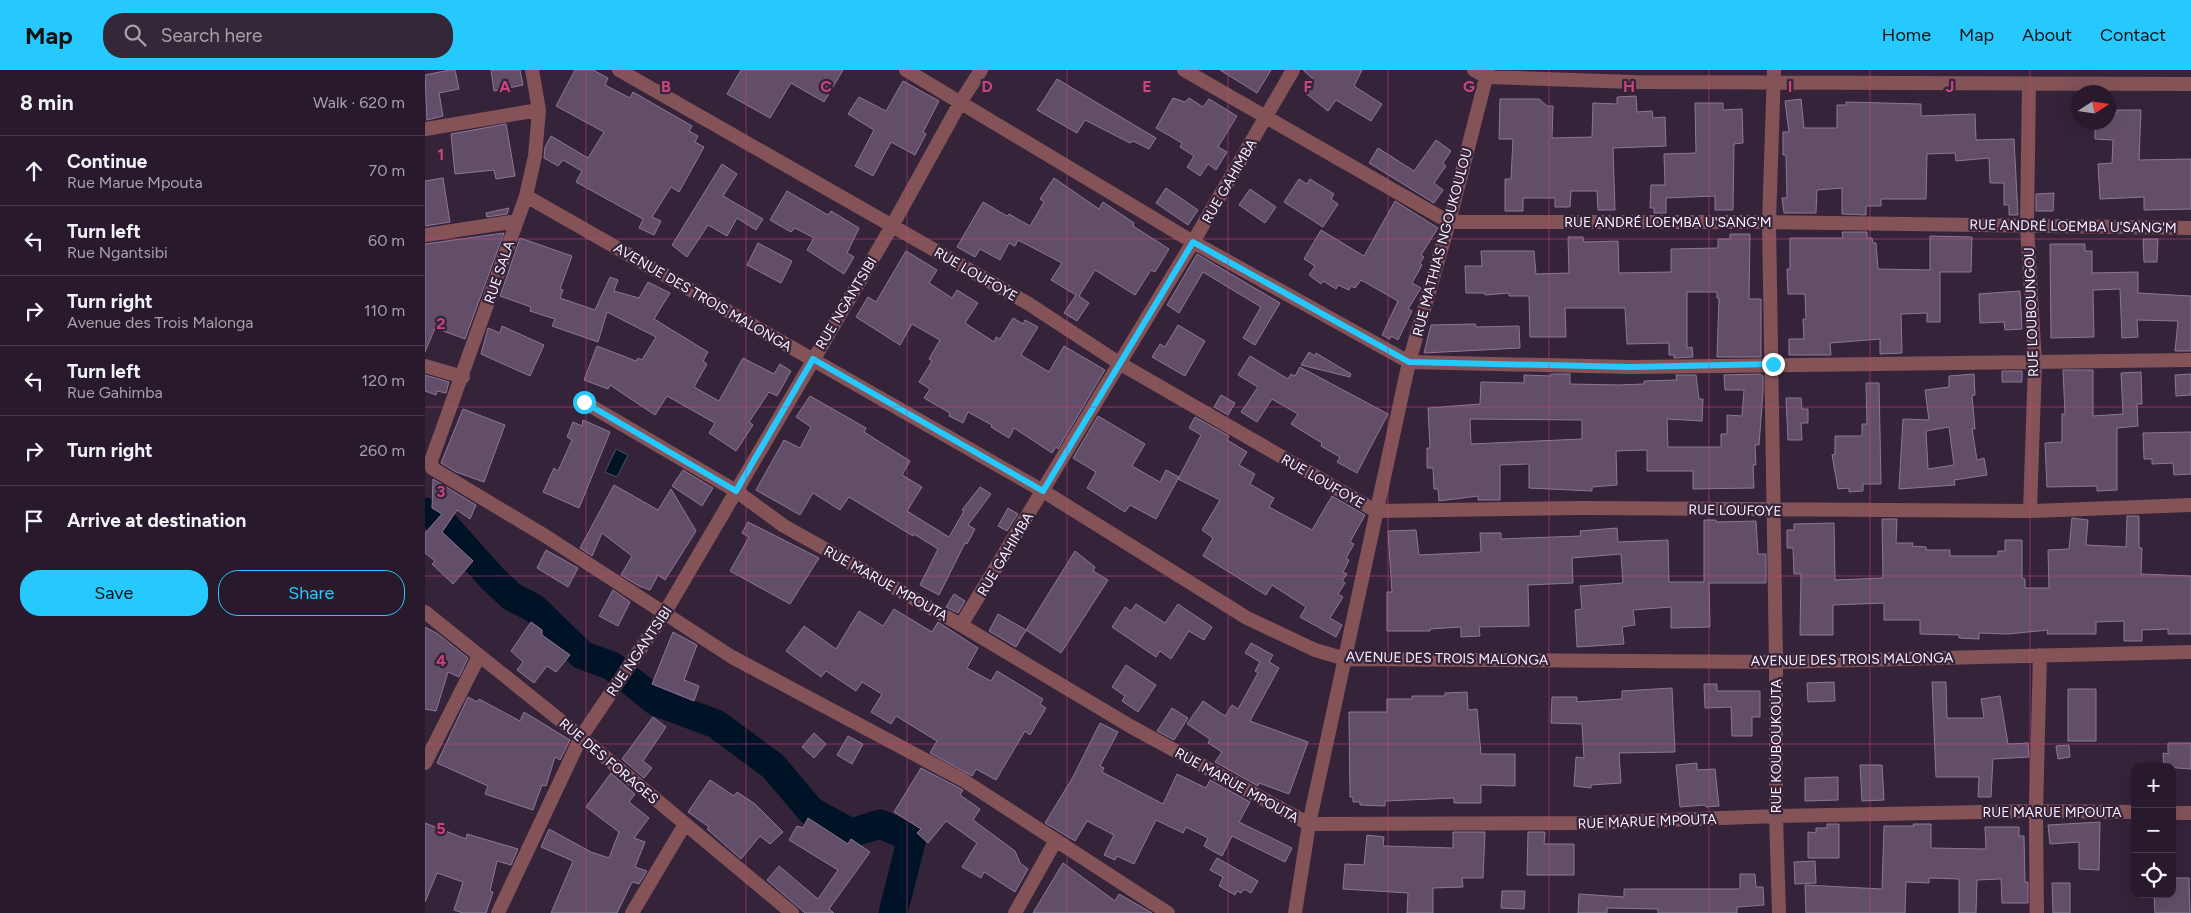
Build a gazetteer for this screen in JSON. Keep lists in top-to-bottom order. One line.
{"streets":{"street":["RUE GAHIMBA","RUE ANDRÉ LOEMBA U'SANG'M","RUE MATHIAS NGOUKOULOU","RUE SALA","RUE LOUFOYE","AVENUE DES TROIS MALONGA","RUE NGANTSIBI","RUE LOUBOUNGOU","RUE MARUE MPOUTA","RUE KOUBOUKOUTA","RUE DES FORAGES"]},"crossings":[["RUE GAHIMBA","RUE ANDRÉ LOEMBA U'SANG'M"],["RUE GAHIMBA","RUE LOUFOYE"],["RUE GAHIMBA","AVENUE DES TROIS MALONGA"],["RUE GAHIMBA","RUE MARUE MPOUTA"],["RUE ANDRÉ LOEMBA U'SANG'M","RUE MATHIAS NGOUKOULOU"],["RUE ANDRÉ LOEMBA U'SANG'M","RUE LOUBOUNGOU"],["RUE ANDRÉ LOEMBA U'SANG'M","RUE KOUBOUKOUTA"],["RUE MATHIAS NGOUKOULOU","RUE LOUFOYE"],["RUE MATHIAS NGOUKOULOU","AVENUE DES TROIS MALONGA"],["RUE MATHIAS NGOUKOULOU","RUE MARUE MPOUTA"],["RUE SALA","AVENUE DES TROIS MALONGA"],["RUE SALA","RUE NGANTSIBI"],["RUE LOUFOYE","RUE NGANTSIBI"],["RUE LOUFOYE","RUE LOUBOUNGOU"],["RUE LOUFOYE","RUE KOUBOUKOUTA"],["AVENUE DES TROIS MALONGA","RUE NGANTSIBI"],["AVENUE DES TROIS MALONGA","RUE KOUBOUKOUTA"],["RUE NGANTSIBI","RUE MARUE MPOUTA"],["RUE NGANTSIBI","RUE DES FORAGES"],["RUE MARUE MPOUTA","RUE KOUBOUKOUTA"]],"north":"right","page":{"header":"Map","search":"Search here","nav":["Home","Map","About","Contact"],"heading":["8 min","Walk · 620 m"],"list":[["Continue","Rue Marue Mpouta","70 m"],["Turn left","Rue Ngantsibi","60 m"],["Turn right","Avenue des Trois Malonga","110 m"],["Turn left","Rue Gahimba","120 m"],["Turn right","260 m"],"Arrive at destination"],"buttons":["Save","Share"],"map_buttons":["+","−"]},"grid":{"columns":["A","B","C","D","E","F","G","H","I","J"],"rows":["1","2","3","4","5"]}}
